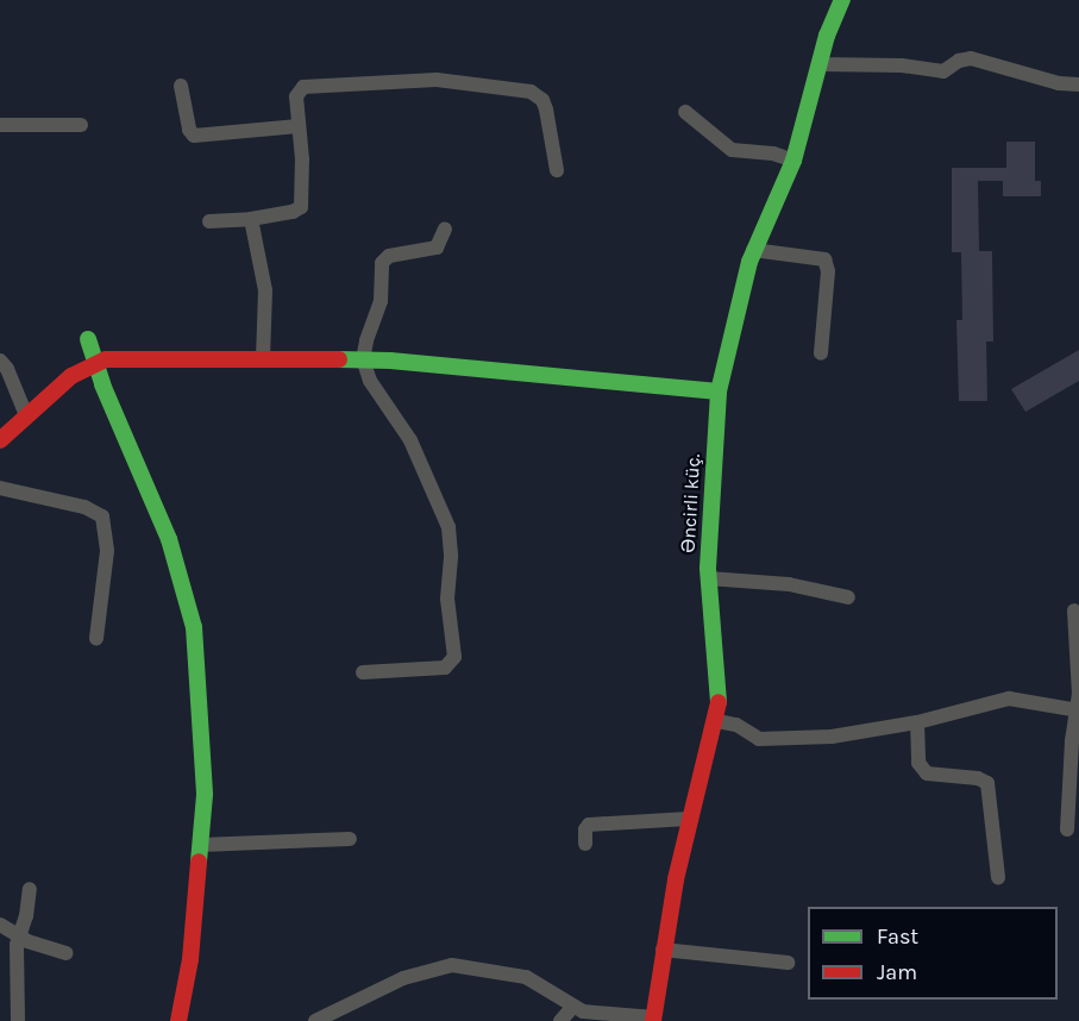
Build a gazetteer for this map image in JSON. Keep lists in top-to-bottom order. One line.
{"streets":{"street":["Əncirli küç."]},"legend":["Fast","Jam"]}
